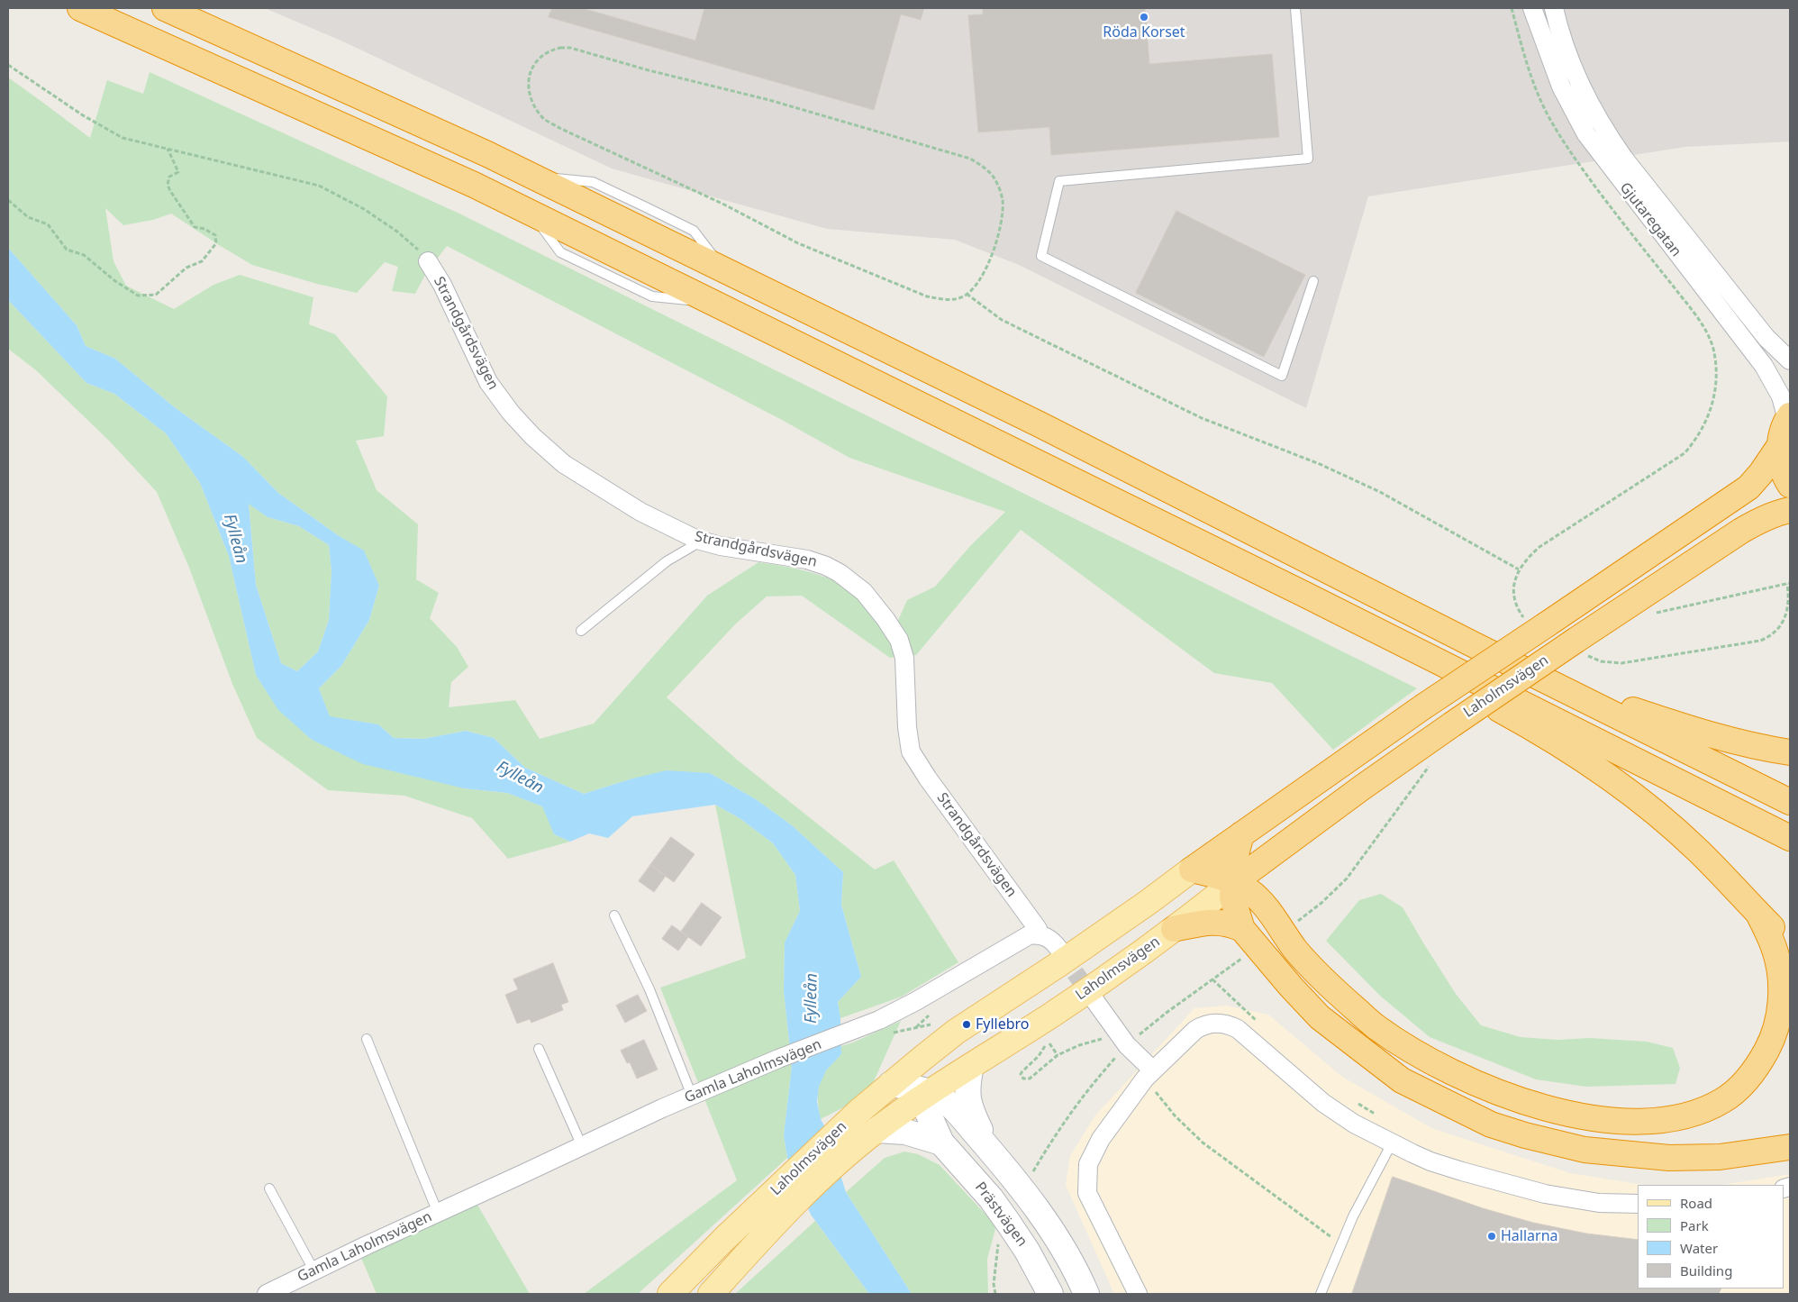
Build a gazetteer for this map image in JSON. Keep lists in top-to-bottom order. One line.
{"streets":{"highway":["Laholmsvägen"],"street":["Gjutaregatan","Strandgårdsvägen","Gamla Laholmsvägen","Prästvägen"]},"crossings":[["Gjutaregatan","Laholmsvägen"],["Strandgårdsvägen","Gamla Laholmsvägen"],["Laholmsvägen","Prästvägen"]],"water":["Fylleån"],"places":["Röda Korset","Fyllebro","Hallarna"],"legend":["Road","Park","Water","Building"]}
